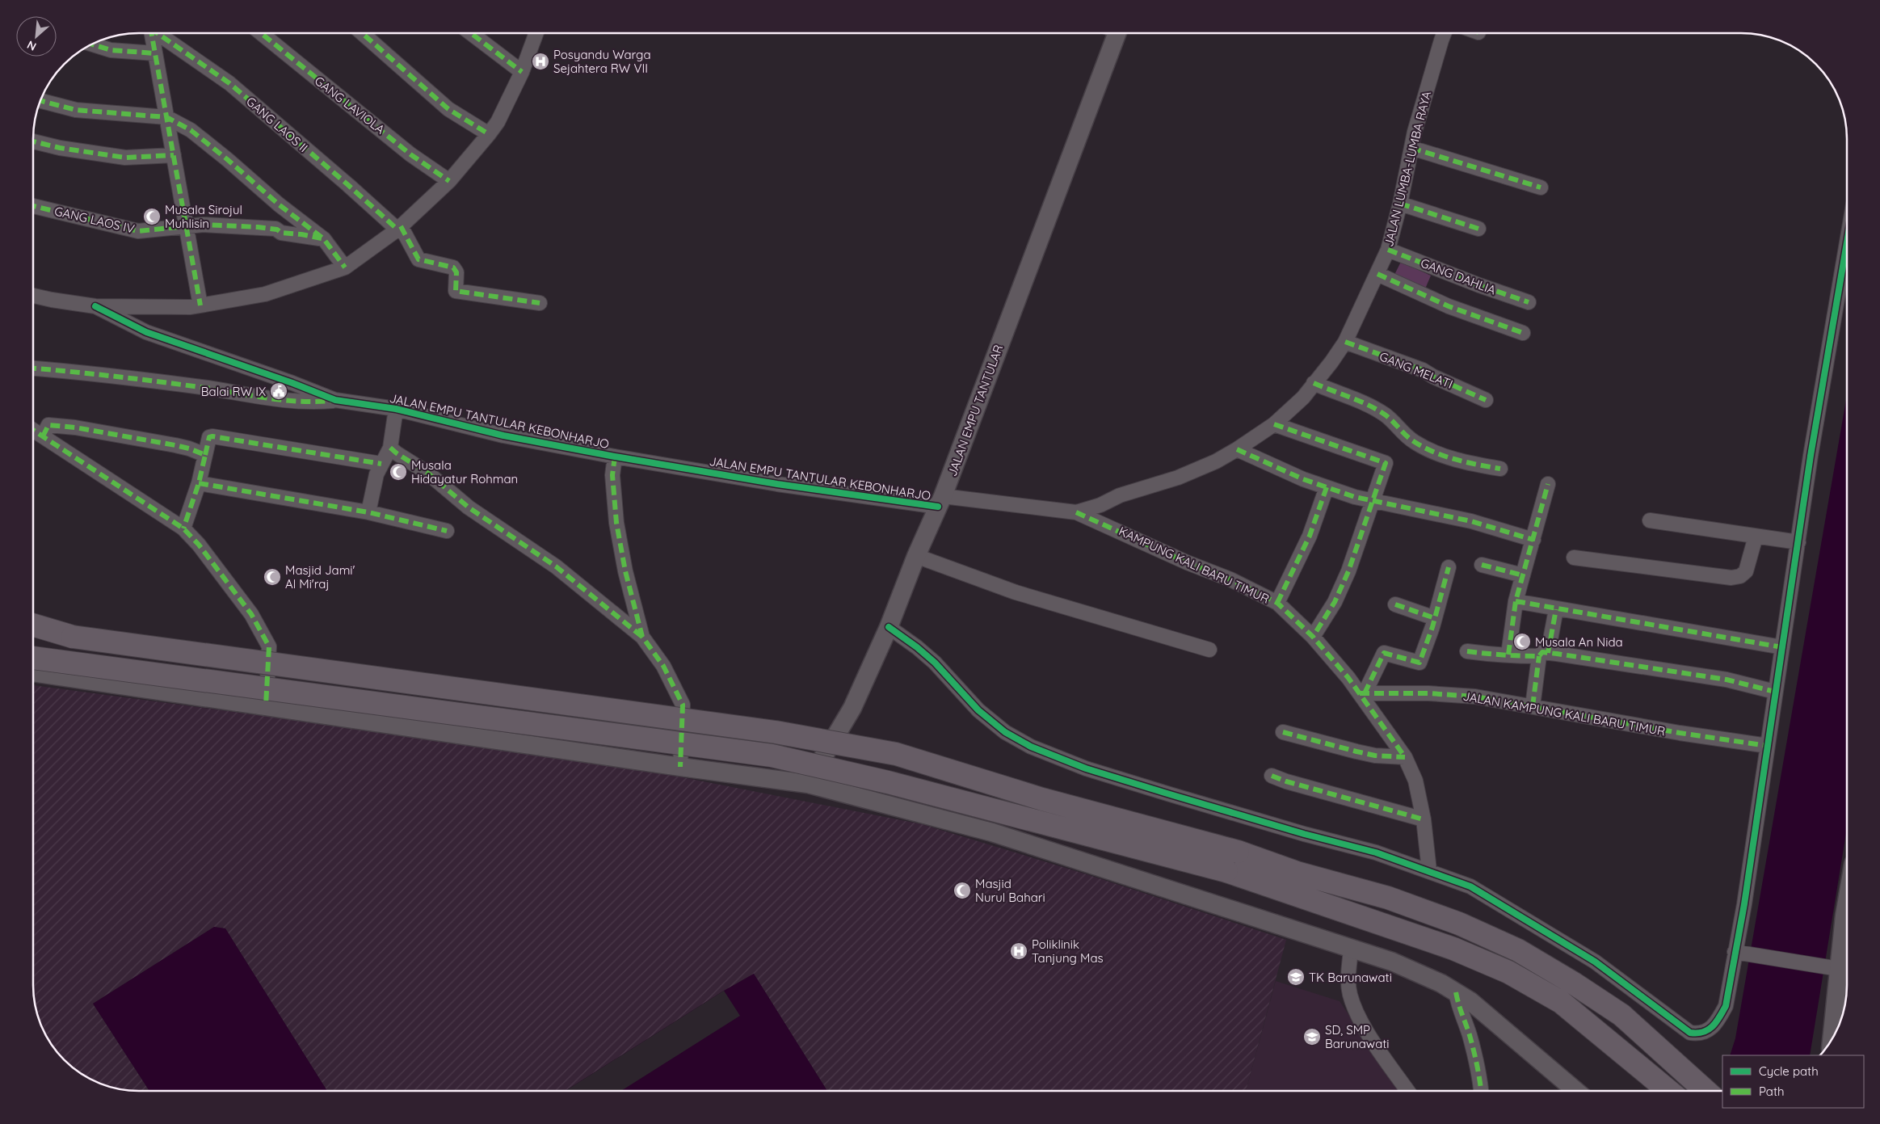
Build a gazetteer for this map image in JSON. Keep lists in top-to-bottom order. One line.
{"streets":{"street":["GANG LAVIOLA","GANG LAOS II","JALAN LUMBA-LUMBA RAYA","GANG LAOS IV","GANG DAHLIA","GANG MELATI","JALAN EMPU TANTULAR","JALAN EMPU TANTULAR KEBONHARJO","KAMPUNG KALI BARU TIMUR","JALAN KAMPUNG KALI BARU TIMUR"]},"crossings":[["JALAN LUMBA-LUMBA RAYA","GANG DAHLIA"],["JALAN LUMBA-LUMBA RAYA","GANG MELATI"],["JALAN LUMBA-LUMBA RAYA","KAMPUNG KALI BARU TIMUR"],["JALAN EMPU TANTULAR","JALAN EMPU TANTULAR KEBONHARJO"],["JALAN EMPU TANTULAR","KAMPUNG KALI BARU TIMUR"],["JALAN EMPU TANTULAR KEBONHARJO","KAMPUNG KALI BARU TIMUR"],["KAMPUNG KALI BARU TIMUR","JALAN KAMPUNG KALI BARU TIMUR"]],"places":{"hospital":["Posyandu Warga Sejahtera RW VII","Poliklinik Tanjung Mas"],"mosque":["Musala Sirojul Muhlisin","Musala Hidayatur Rohman","Masjid Jami' Al Mi'raj","Musala An Nida","Masjid Nurul Bahari"],"public building":["Balai RW IX"],"school or university":["TK Barunawati","SD, SMP Barunawati"]},"legend":["Cycle path","Path"],"north":"bottom left"}
